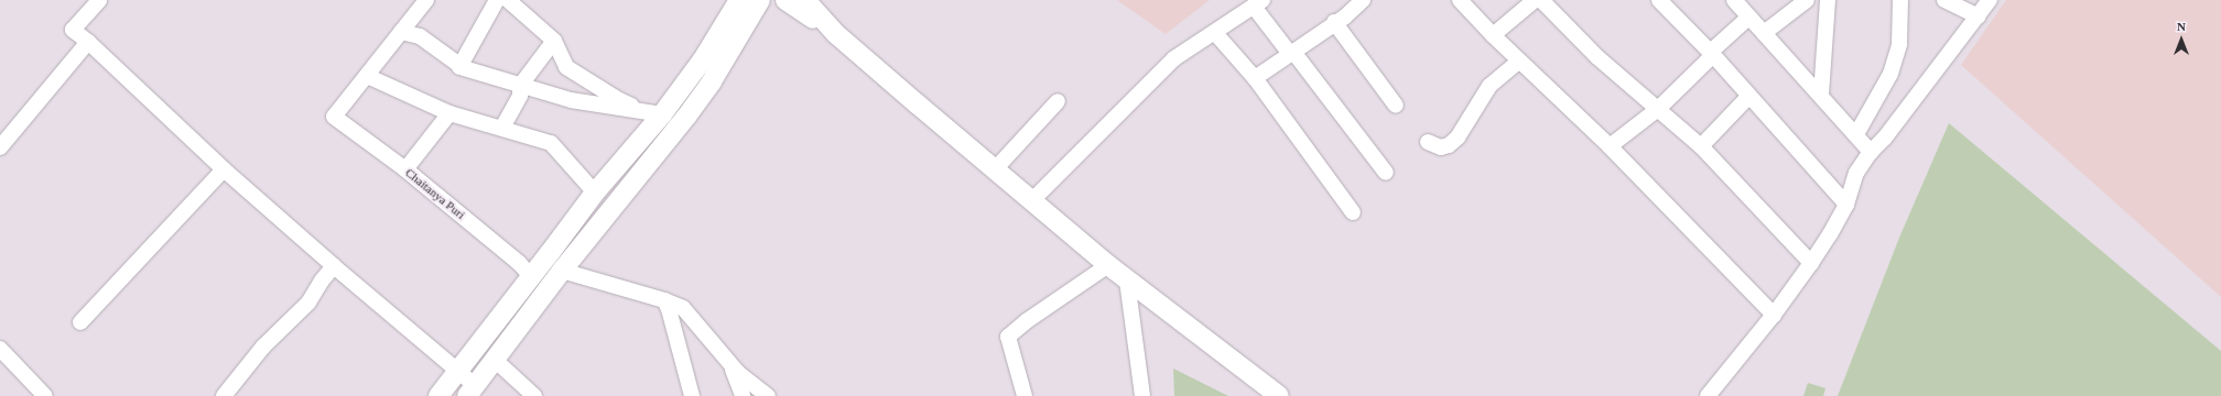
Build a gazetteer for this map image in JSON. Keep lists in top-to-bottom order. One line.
{"streets":{"street":["Chaitanya Puri"]},"north":"top"}
